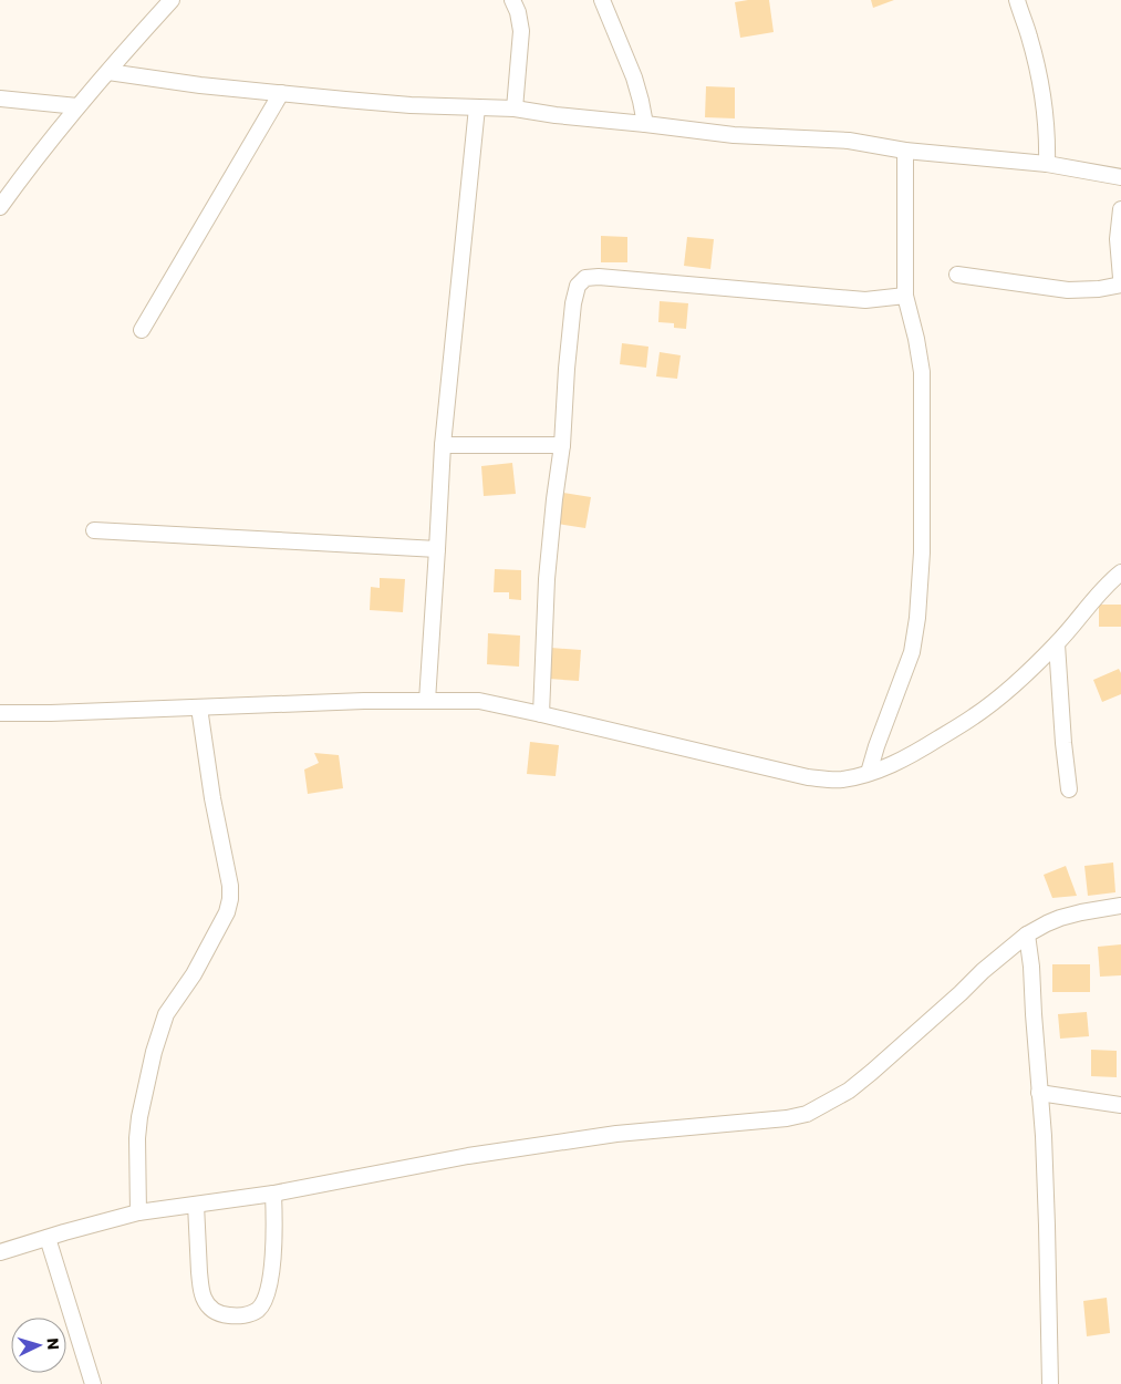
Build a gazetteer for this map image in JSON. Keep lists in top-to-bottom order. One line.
{"north":"right"}
